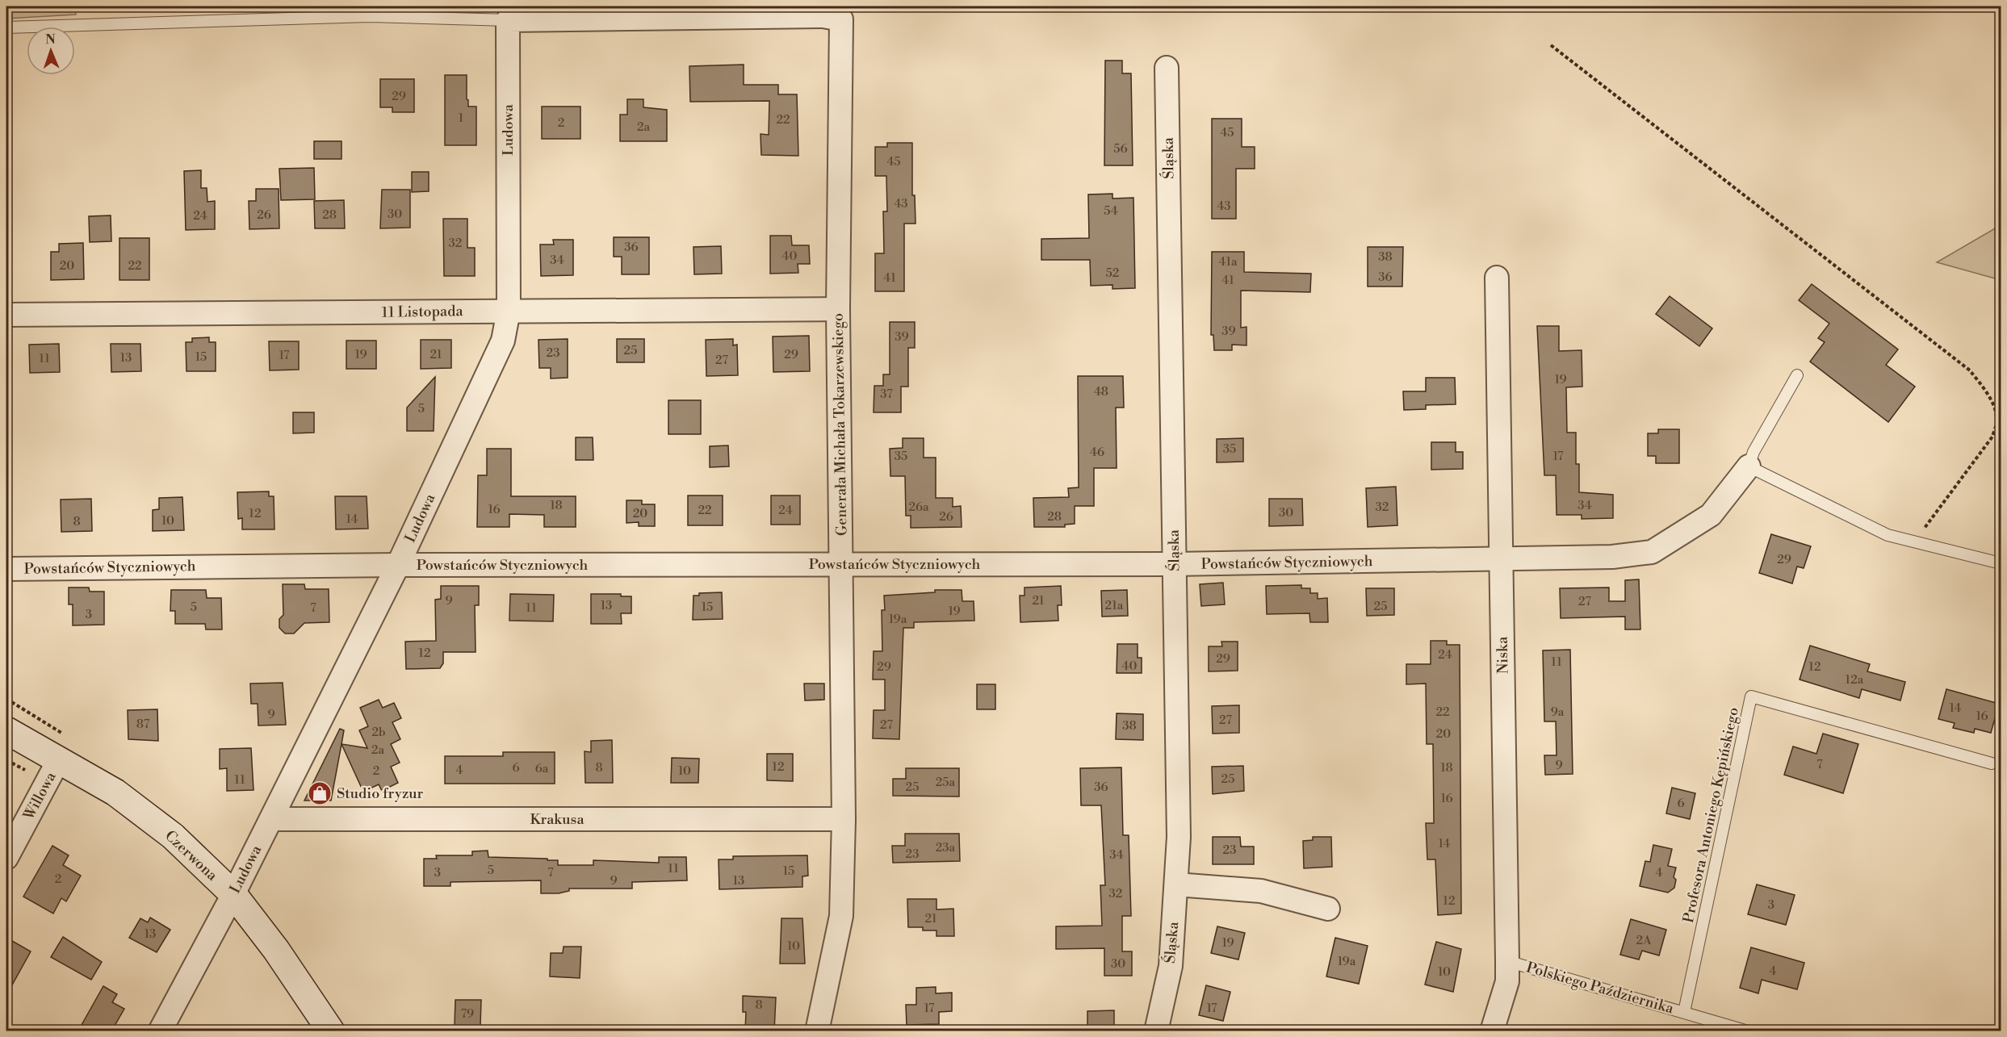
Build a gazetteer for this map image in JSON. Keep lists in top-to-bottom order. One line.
{"streets":{"main road":["Czerwona"],"street":["Ludowa","Śląska","11 Listopada","Generała Michała Tokarzewskiego","Powstańców Styczniowych","Niska","Willowa","Krakusa"],"lane":["Profesora Antoniego Kępińskiego","Polskiego Października"]},"crossings":[["Ludowa","11 Listopada"],["Ludowa","Generała Michała Tokarzewskiego"],["Ludowa","Powstańców Styczniowych"],["Ludowa","Krakusa"],["Ludowa","Czerwona"],["Śląska","Powstańców Styczniowych"],["11 Listopada","Generała Michała Tokarzewskiego"],["Generała Michała Tokarzewskiego","Powstańców Styczniowych"],["Generała Michała Tokarzewskiego","Krakusa"],["Powstańców Styczniowych","Niska"],["Niska","Polskiego Października"],["Willowa","Czerwona"],["Profesora Antoniego Kępińskiego","Polskiego Października"]],"places":{"shop":["Studio fryzur"]},"house_numbers":["29","1","22","2","2a","45","56","45","43","43","54","30","26","28","24","32","36","40","38","34","41a","20","22","52","36","41","41","39","39","25","23","19","21","29","17","15","13","11","27","19","48","37","5","35","46","35","17","18","34","26a","32","16","22","24","30","12","20","26","28","14","10","8","29","9","21","27","13","21a","25","5","15","7","11","19","3","19a","12","24","29","11","40","29","12","12a","14","22","9a","9","16","27","87","27","38","2b","20","2a","7","9","12","6","8","18","6a","4","2","10","25","11","25a","25","36","16","6","14","23a","23","23","34","11","5","15","3","7","4","2","9","13","32","12","3","21","13","2A","19","10","19a","30","4","10","8","17","17","79"],"north":"top"}
